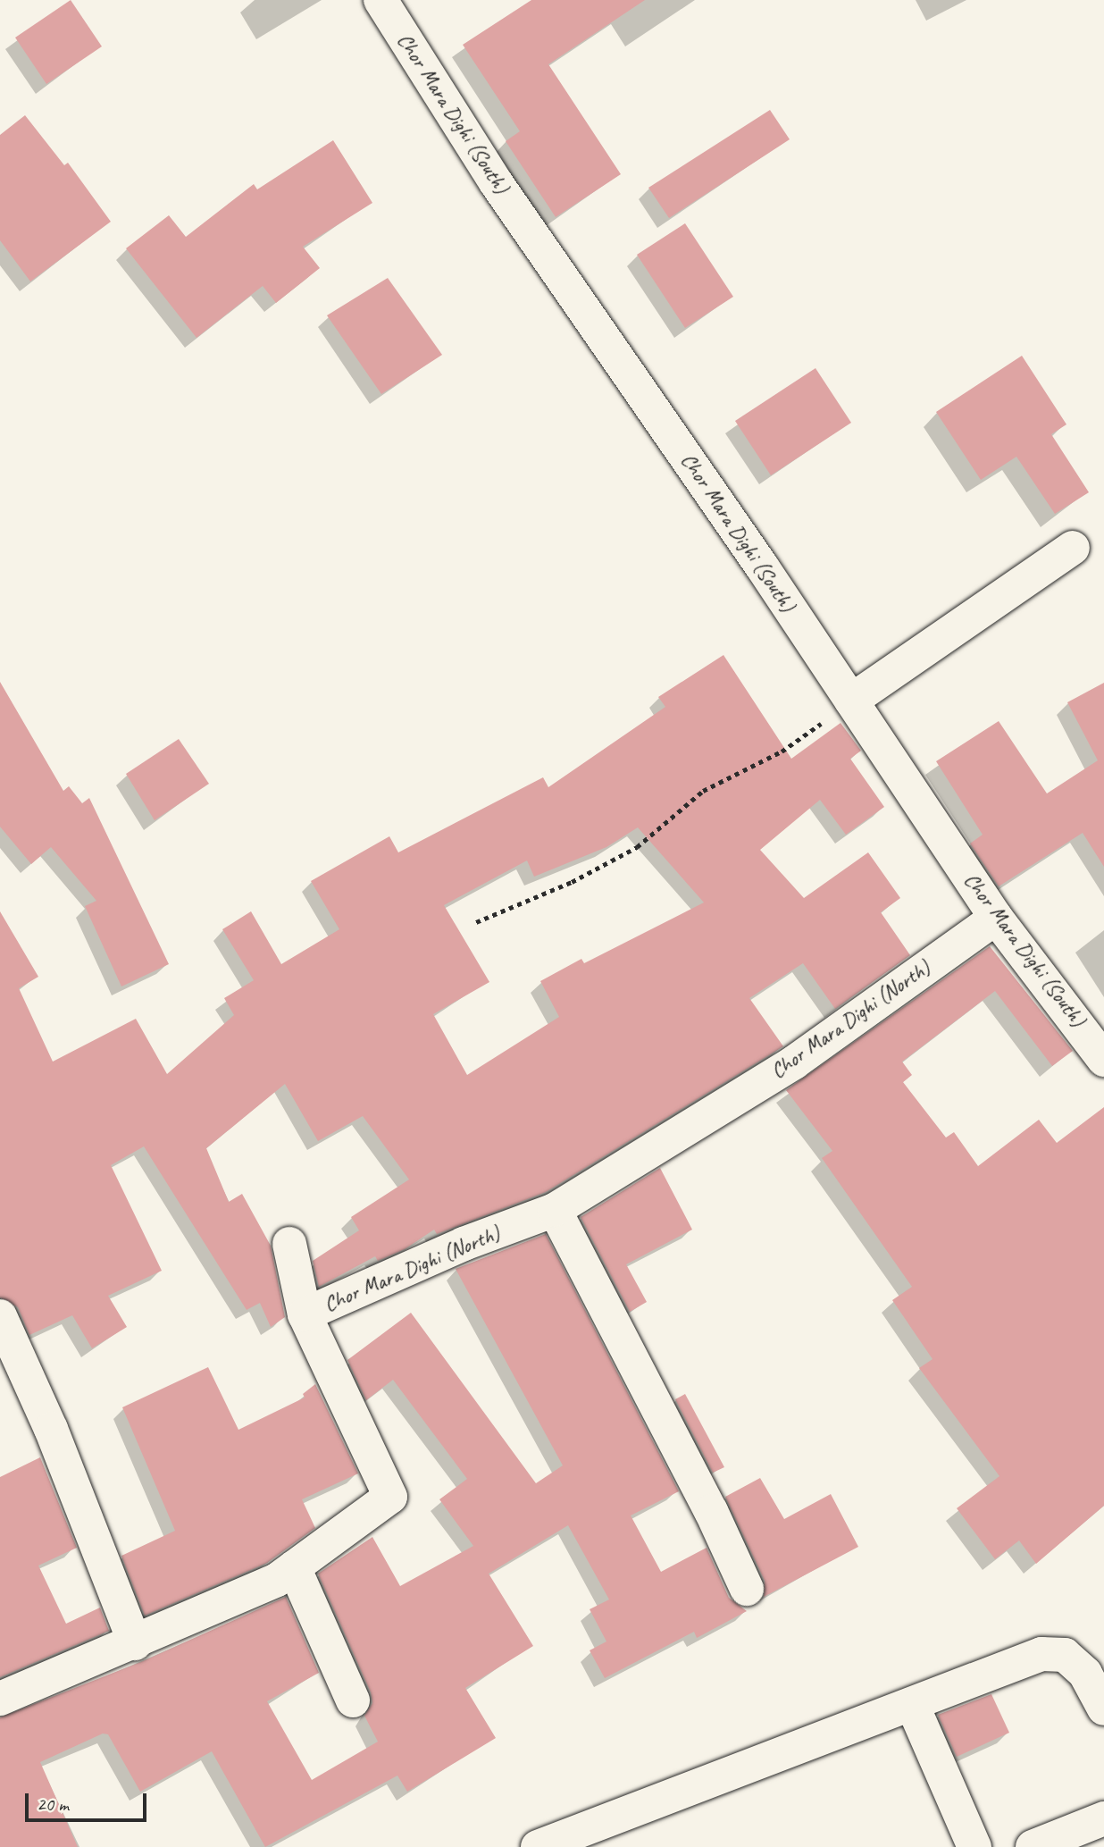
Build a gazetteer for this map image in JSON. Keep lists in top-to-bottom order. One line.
{"streets":{"street":["Chor Mara Dighi (South)","Chor Mara Dighi (North)"]},"crossings":[["Chor Mara Dighi (South)","Chor Mara Dighi (North)"]],"scale_bar":"20 m"}
